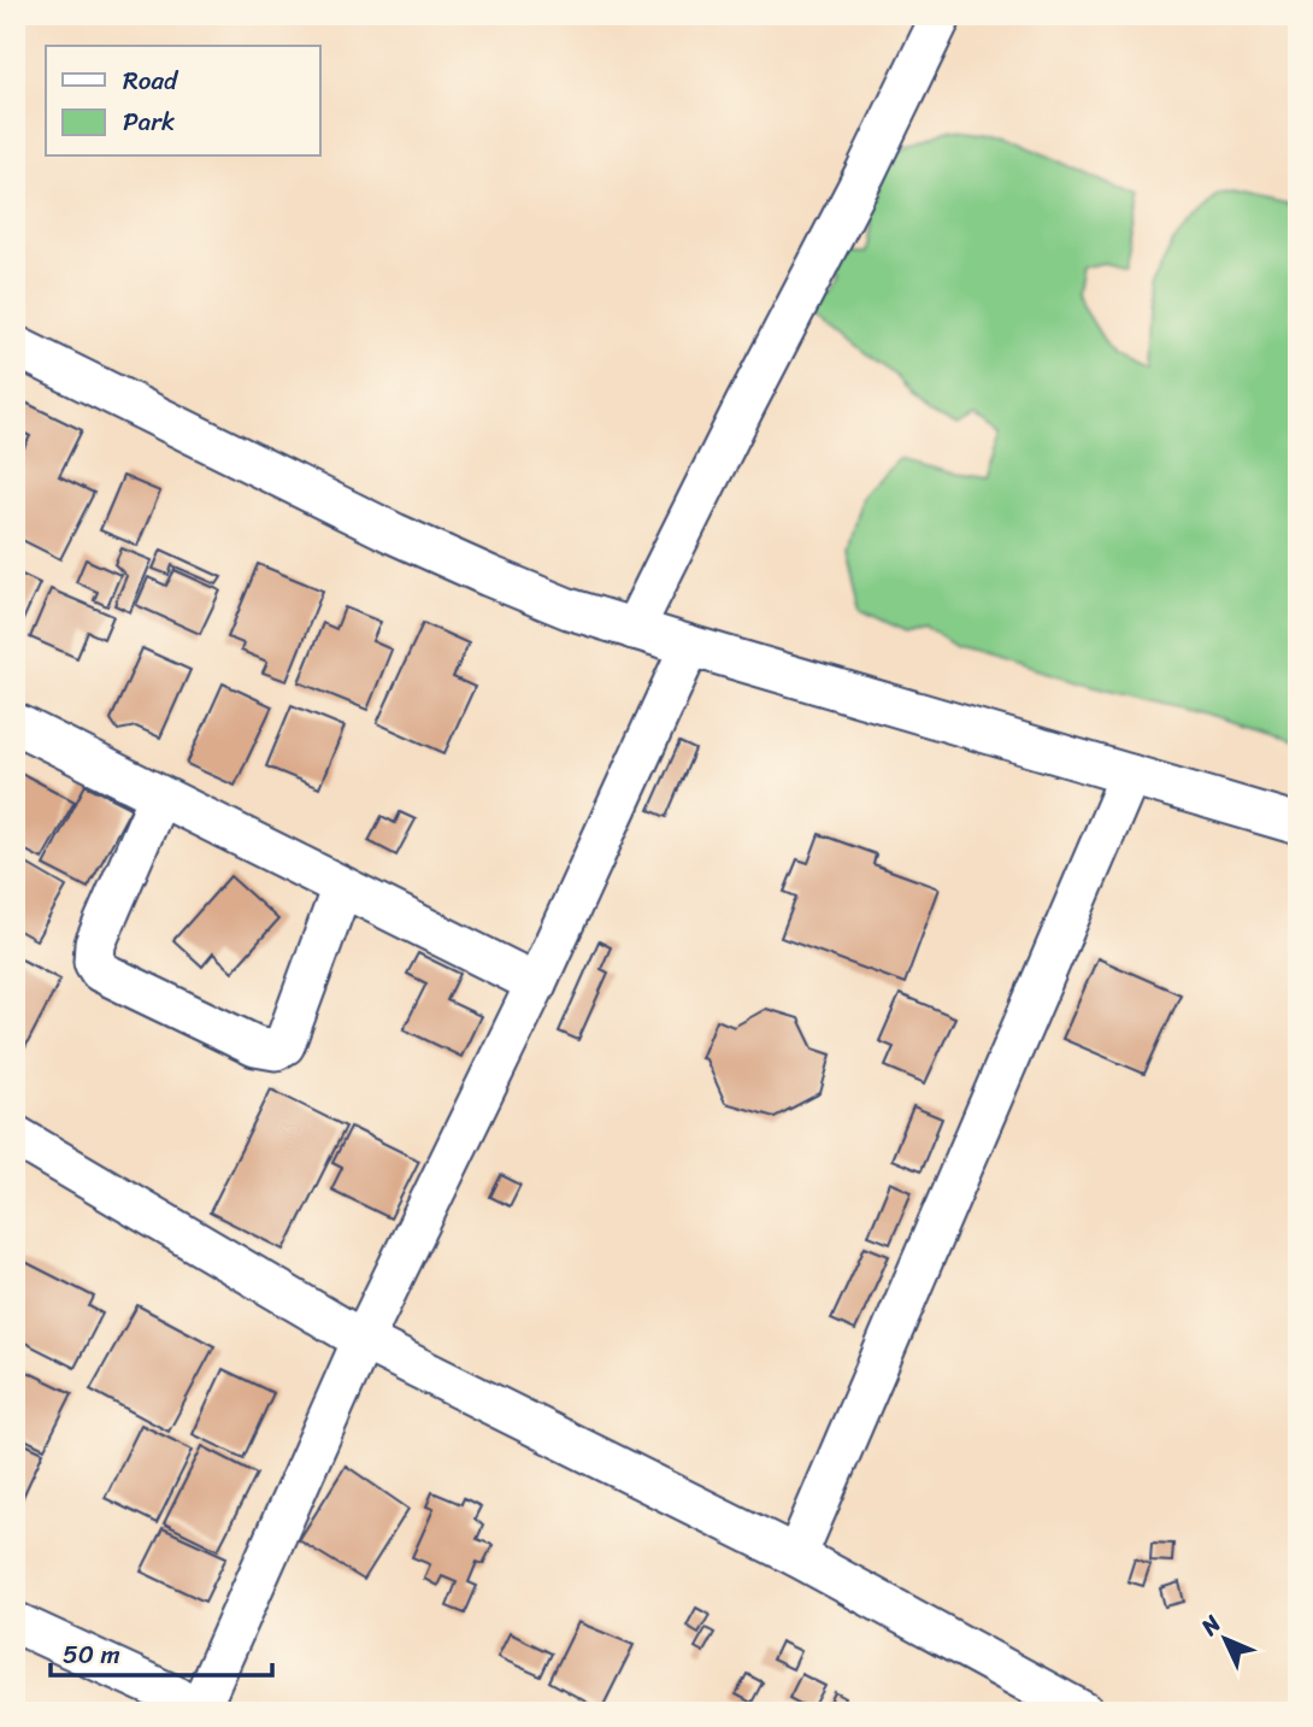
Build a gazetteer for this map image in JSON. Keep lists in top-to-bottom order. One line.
{"legend":["Road","Park"],"scale_bar":"50 m","north":"top left"}
